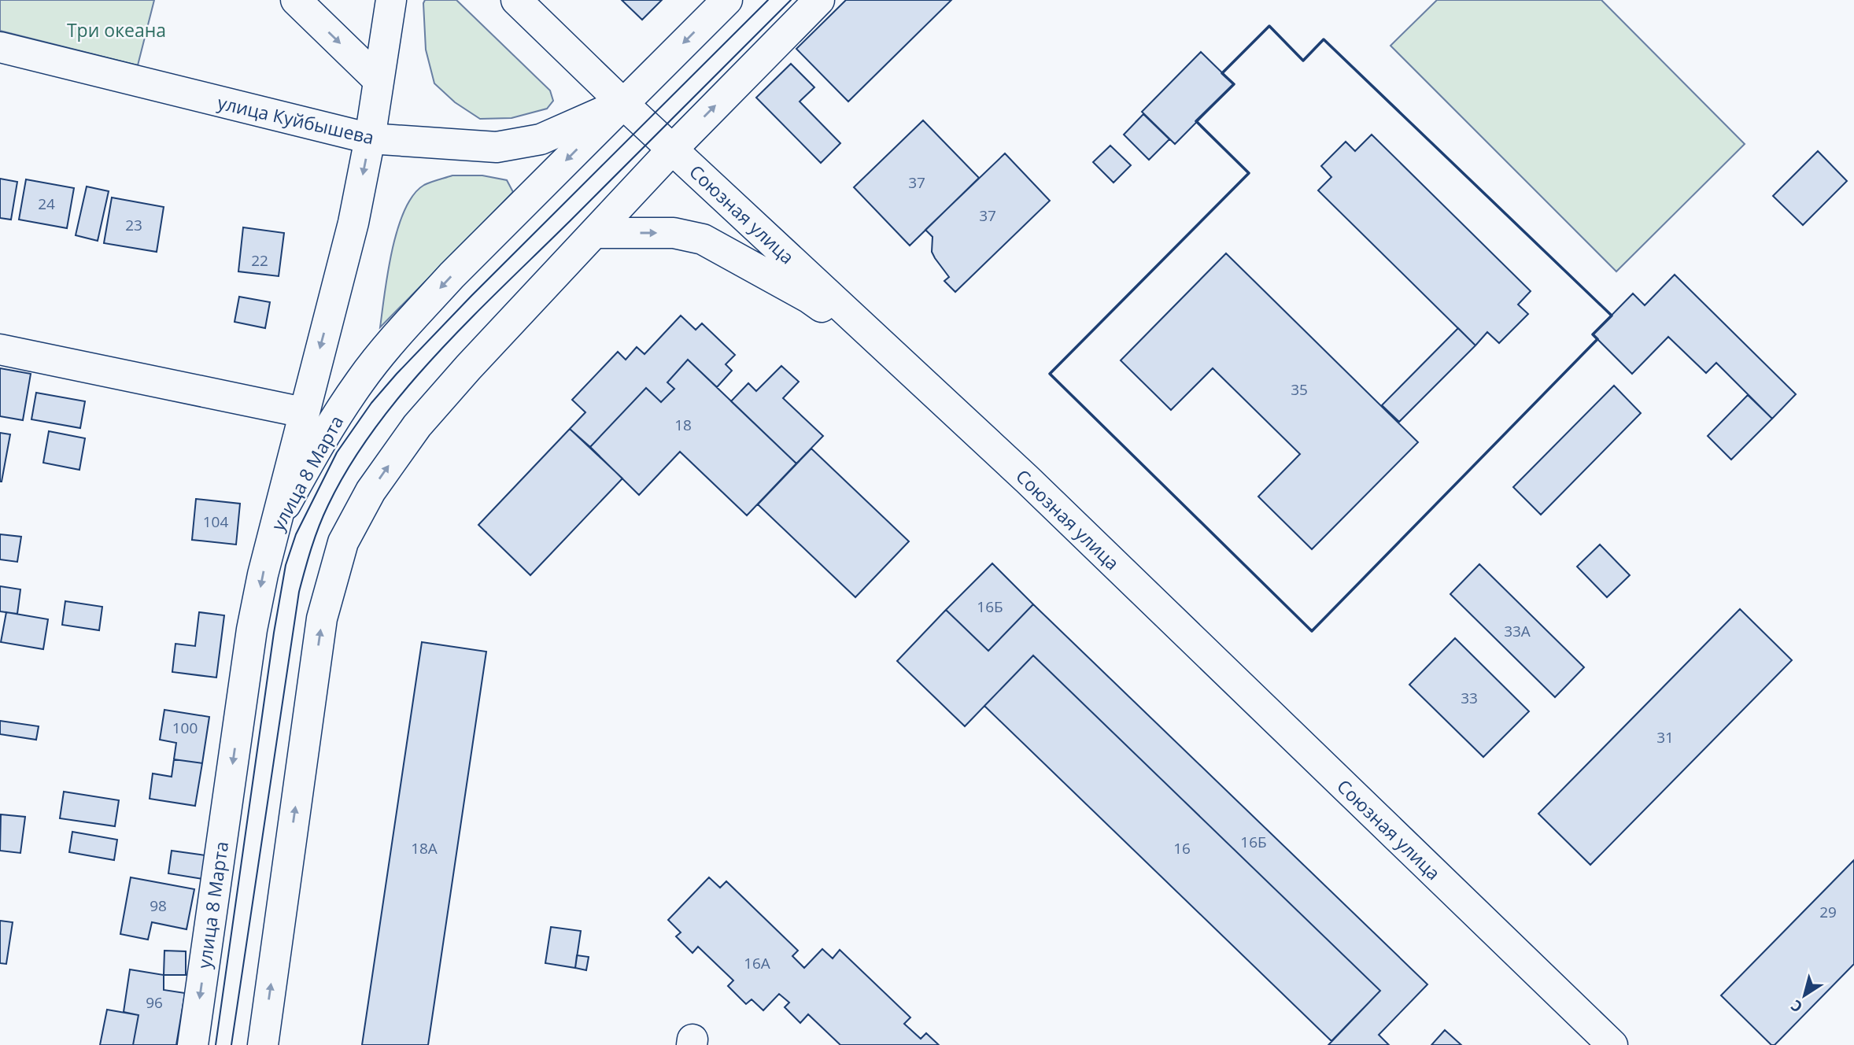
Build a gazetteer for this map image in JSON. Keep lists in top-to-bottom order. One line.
{"streets":{"main road":["улица Куйбышева","Союзная улица","улица 8 Марта"]},"crossings":[["улица Куйбышева","Союзная улица"],["улица Куйбышева","улица 8 Марта"],["Союзная улица","улица 8 Марта"]],"parks":["Три океана"],"house_numbers":["37","24","37","23","22","35","18","104","16Б","33А","33","100","31","16Б","18А","16","98","29","16А","96"],"north":"bottom left"}
